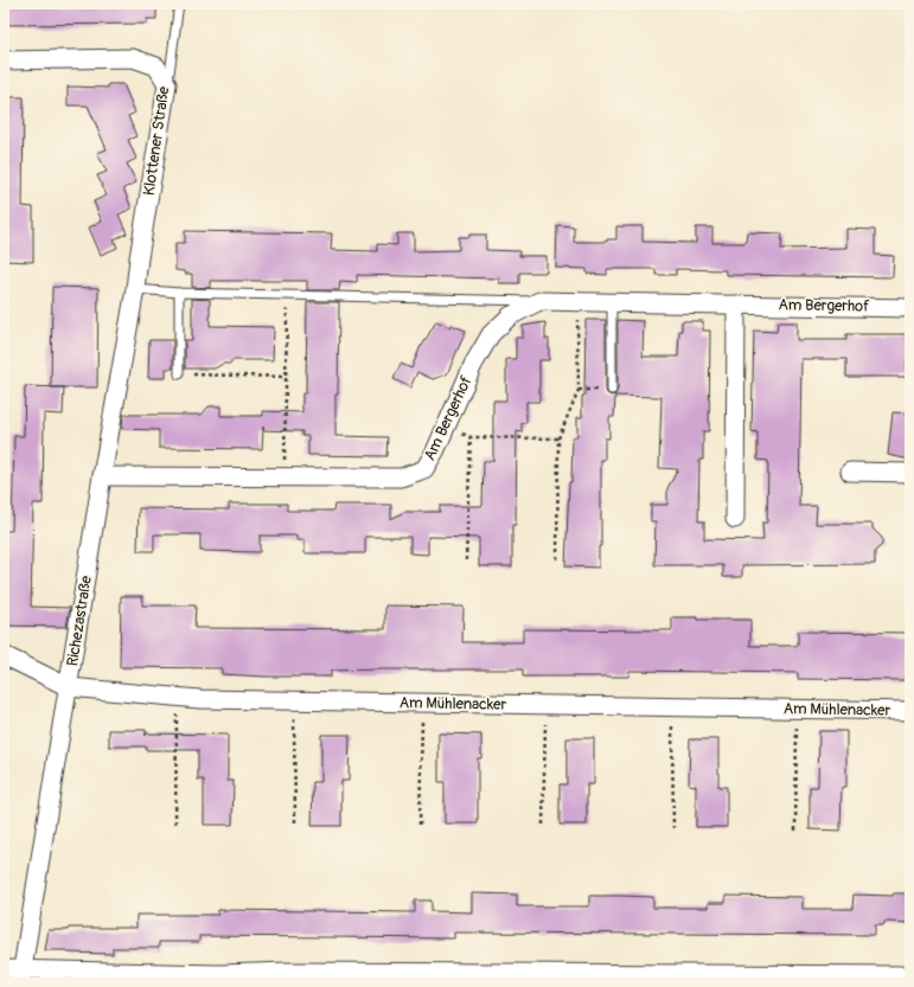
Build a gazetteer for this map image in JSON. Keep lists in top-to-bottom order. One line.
{"streets":{"street":["Klottener Straße","Am Bergerhof","Richezastraße","Am Mühlenacker"]},"crossings":[["Klottener Straße","Richezastraße"],["Am Bergerhof","Richezastraße"],["Richezastraße","Am Mühlenacker"]]}
